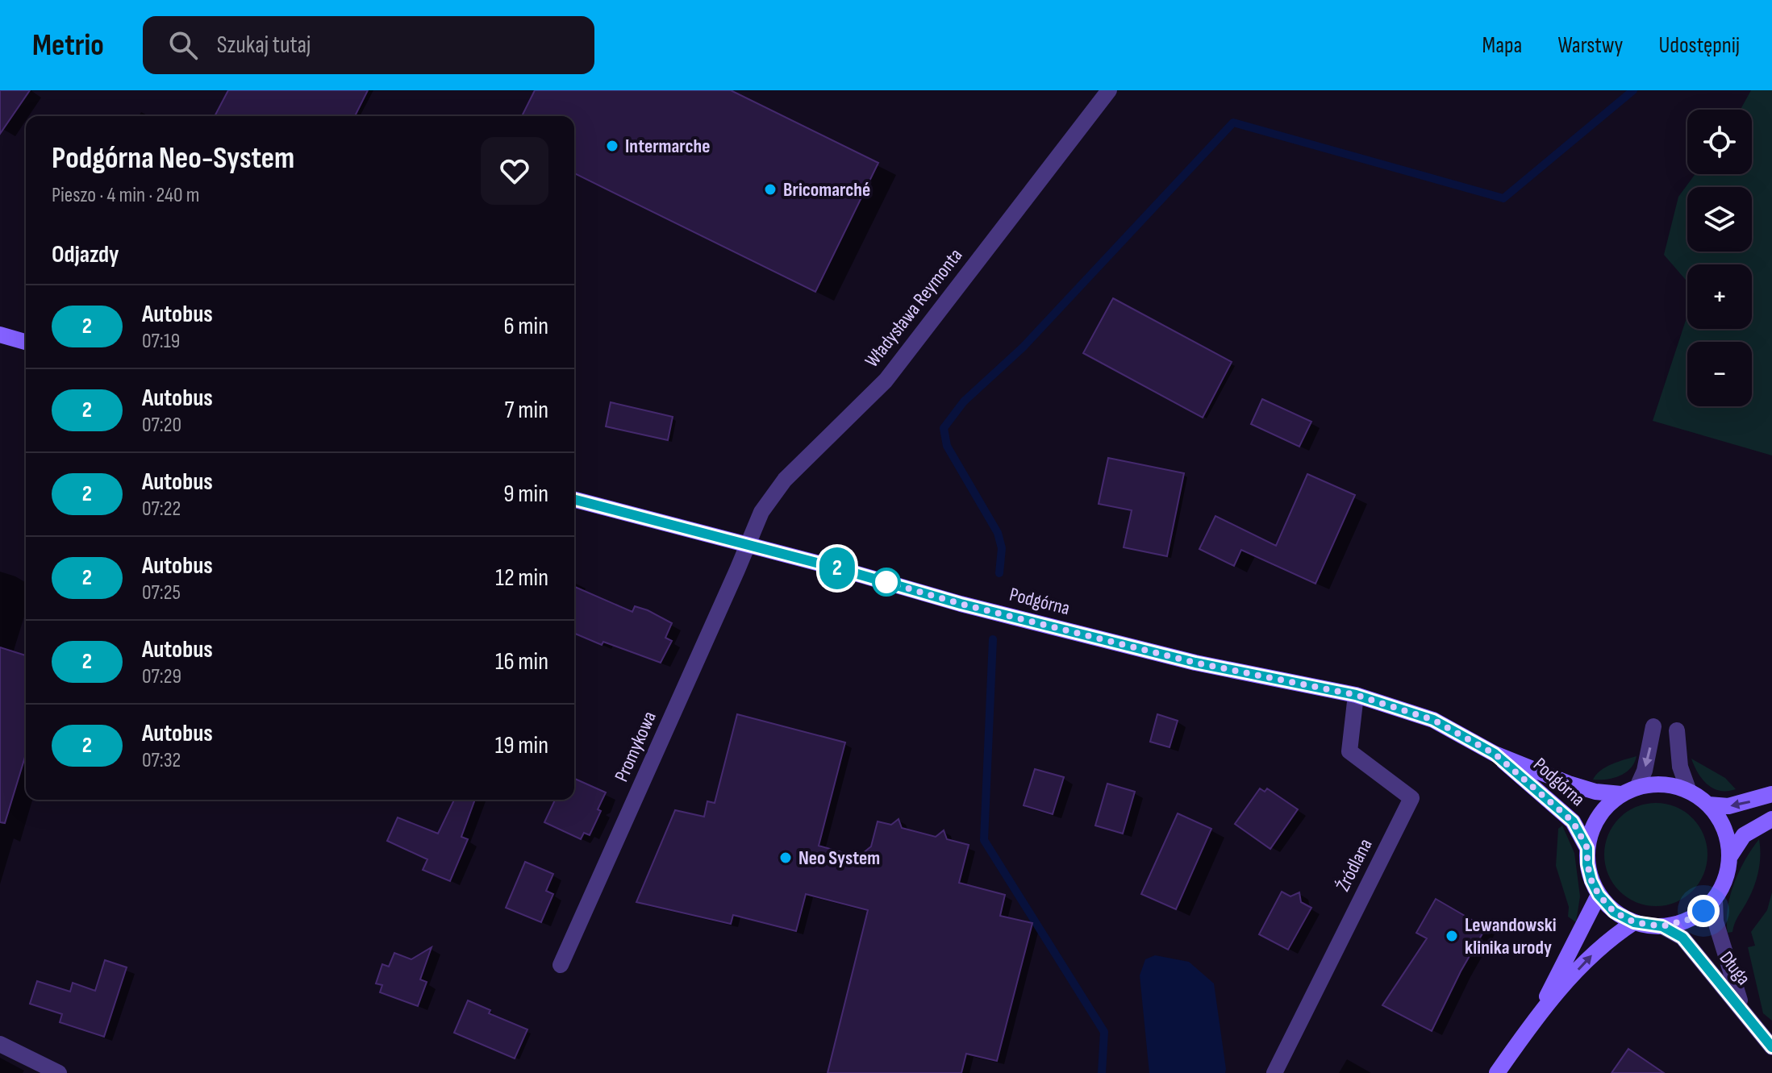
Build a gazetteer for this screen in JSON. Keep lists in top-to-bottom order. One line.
{"streets":{"main road":["Podgórna"],"street":["Władysława Reymonta","Promykowa","Źródlana","Długa"]},"crossings":[["Władysława Reymonta","Podgórna"],["Władysława Reymonta","Promykowa"],["Podgórna","Promykowa"],["Podgórna","Źródlana"],["Podgórna","Długa"]],"places":["Intermarche","Bricomarché","Neo System","Lewandowski klinika urody"],"lines":["bus line 2"],"page":{"header":"Metrio","search":"Szukaj tutaj","nav":["Mapa","Warstwy","Udostępnij"],"on_map":"2","map_buttons":["+","−"],"heading":[["Podgórna Neo-System","Pieszo · 4 min · 240 m"],"Odjazdy"],"list":[{"mark":"2","name":"Autobus","note":"07:19","value":"6 min"},{"mark":"2","name":"Autobus","note":"07:20","value":"7 min"},{"mark":"2","name":"Autobus","note":"07:22","value":"9 min"},{"mark":"2","name":"Autobus","note":"07:25","value":"12 min"},{"mark":"2","name":"Autobus","note":"07:29","value":"16 min"},{"mark":"2","name":"Autobus","note":"07:32","value":"19 min"}]}}
